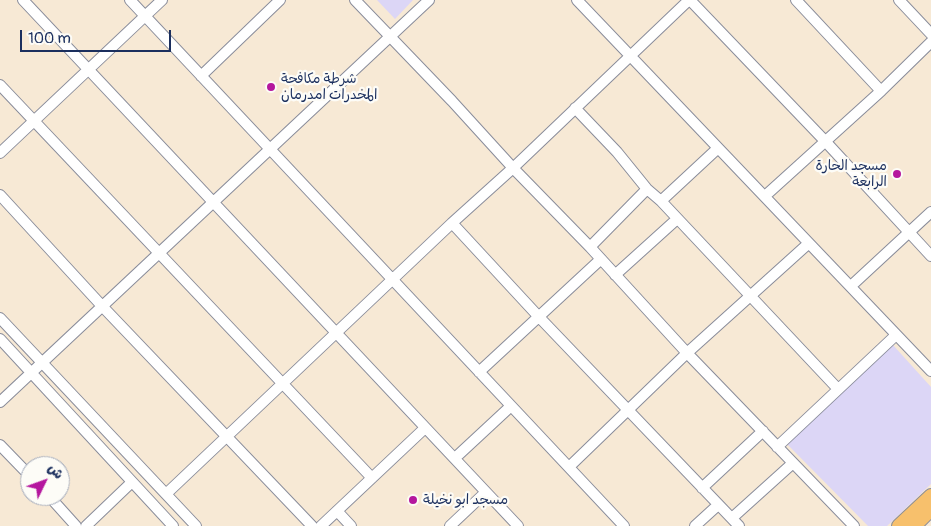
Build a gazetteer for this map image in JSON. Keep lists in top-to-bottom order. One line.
{"places":["شرطة مكافحة المخدرات امدرمان","مسجد الحارة الرابعة","مسجد ابو نخيلة"],"scale_bar":"100 m","north":"top right"}
